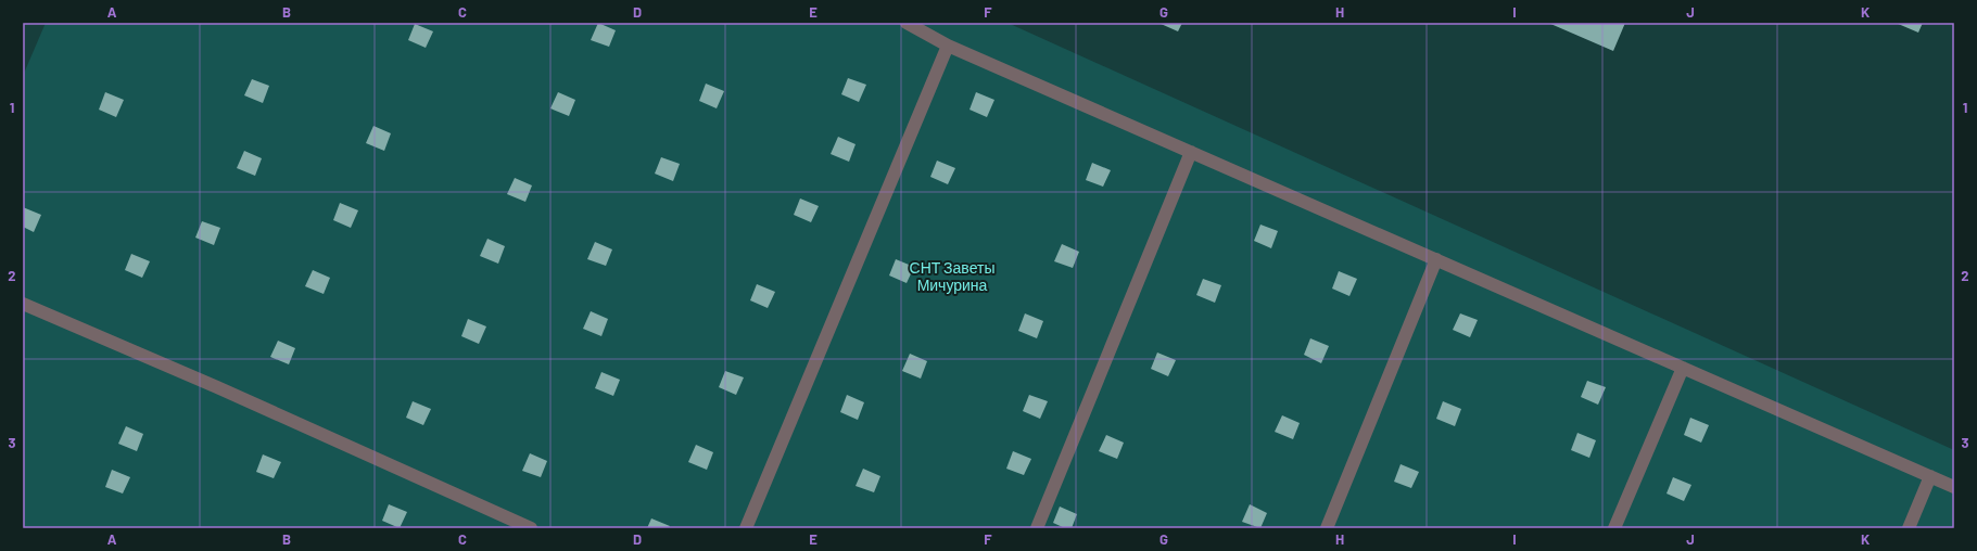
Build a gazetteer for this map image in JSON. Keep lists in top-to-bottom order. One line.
{"parks":["СНТ Заветы Мичурина"],"grid":{"columns":["A","B","C","D","E","F","G","H","I","J","K"],"rows":["1","2","3"]}}
